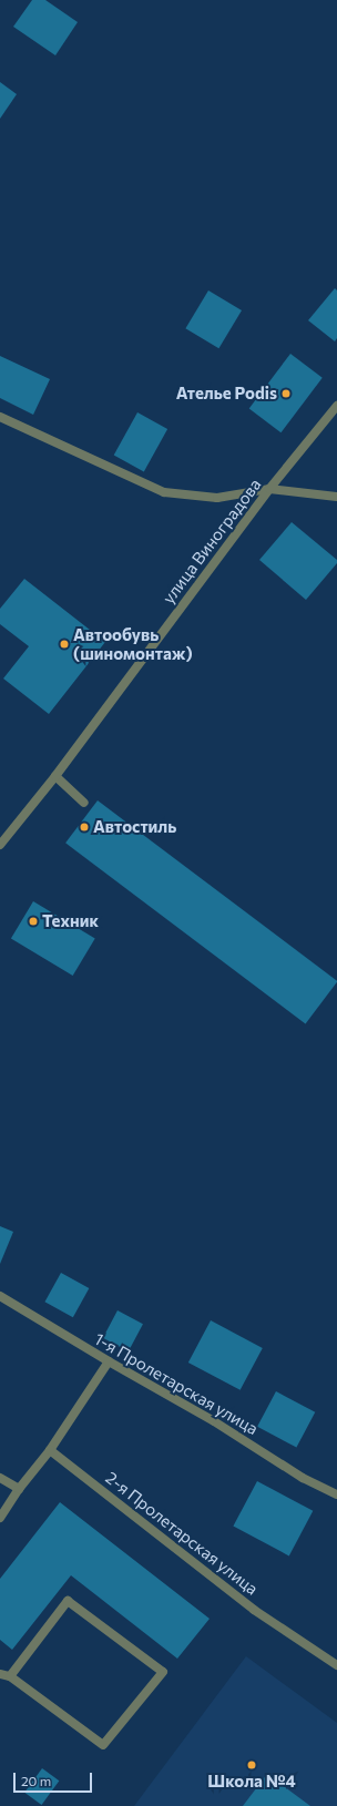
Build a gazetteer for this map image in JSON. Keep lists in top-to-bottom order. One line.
{"streets":{"street":["улица Виноградова","1-я Пролетарская улица","2-я Пролетарская улица"]},"places":["Ателье Podis","Автообувь (шиномонтаж)","Автостиль","Техник","Школа №4"],"scale_bar":"20 m"}
